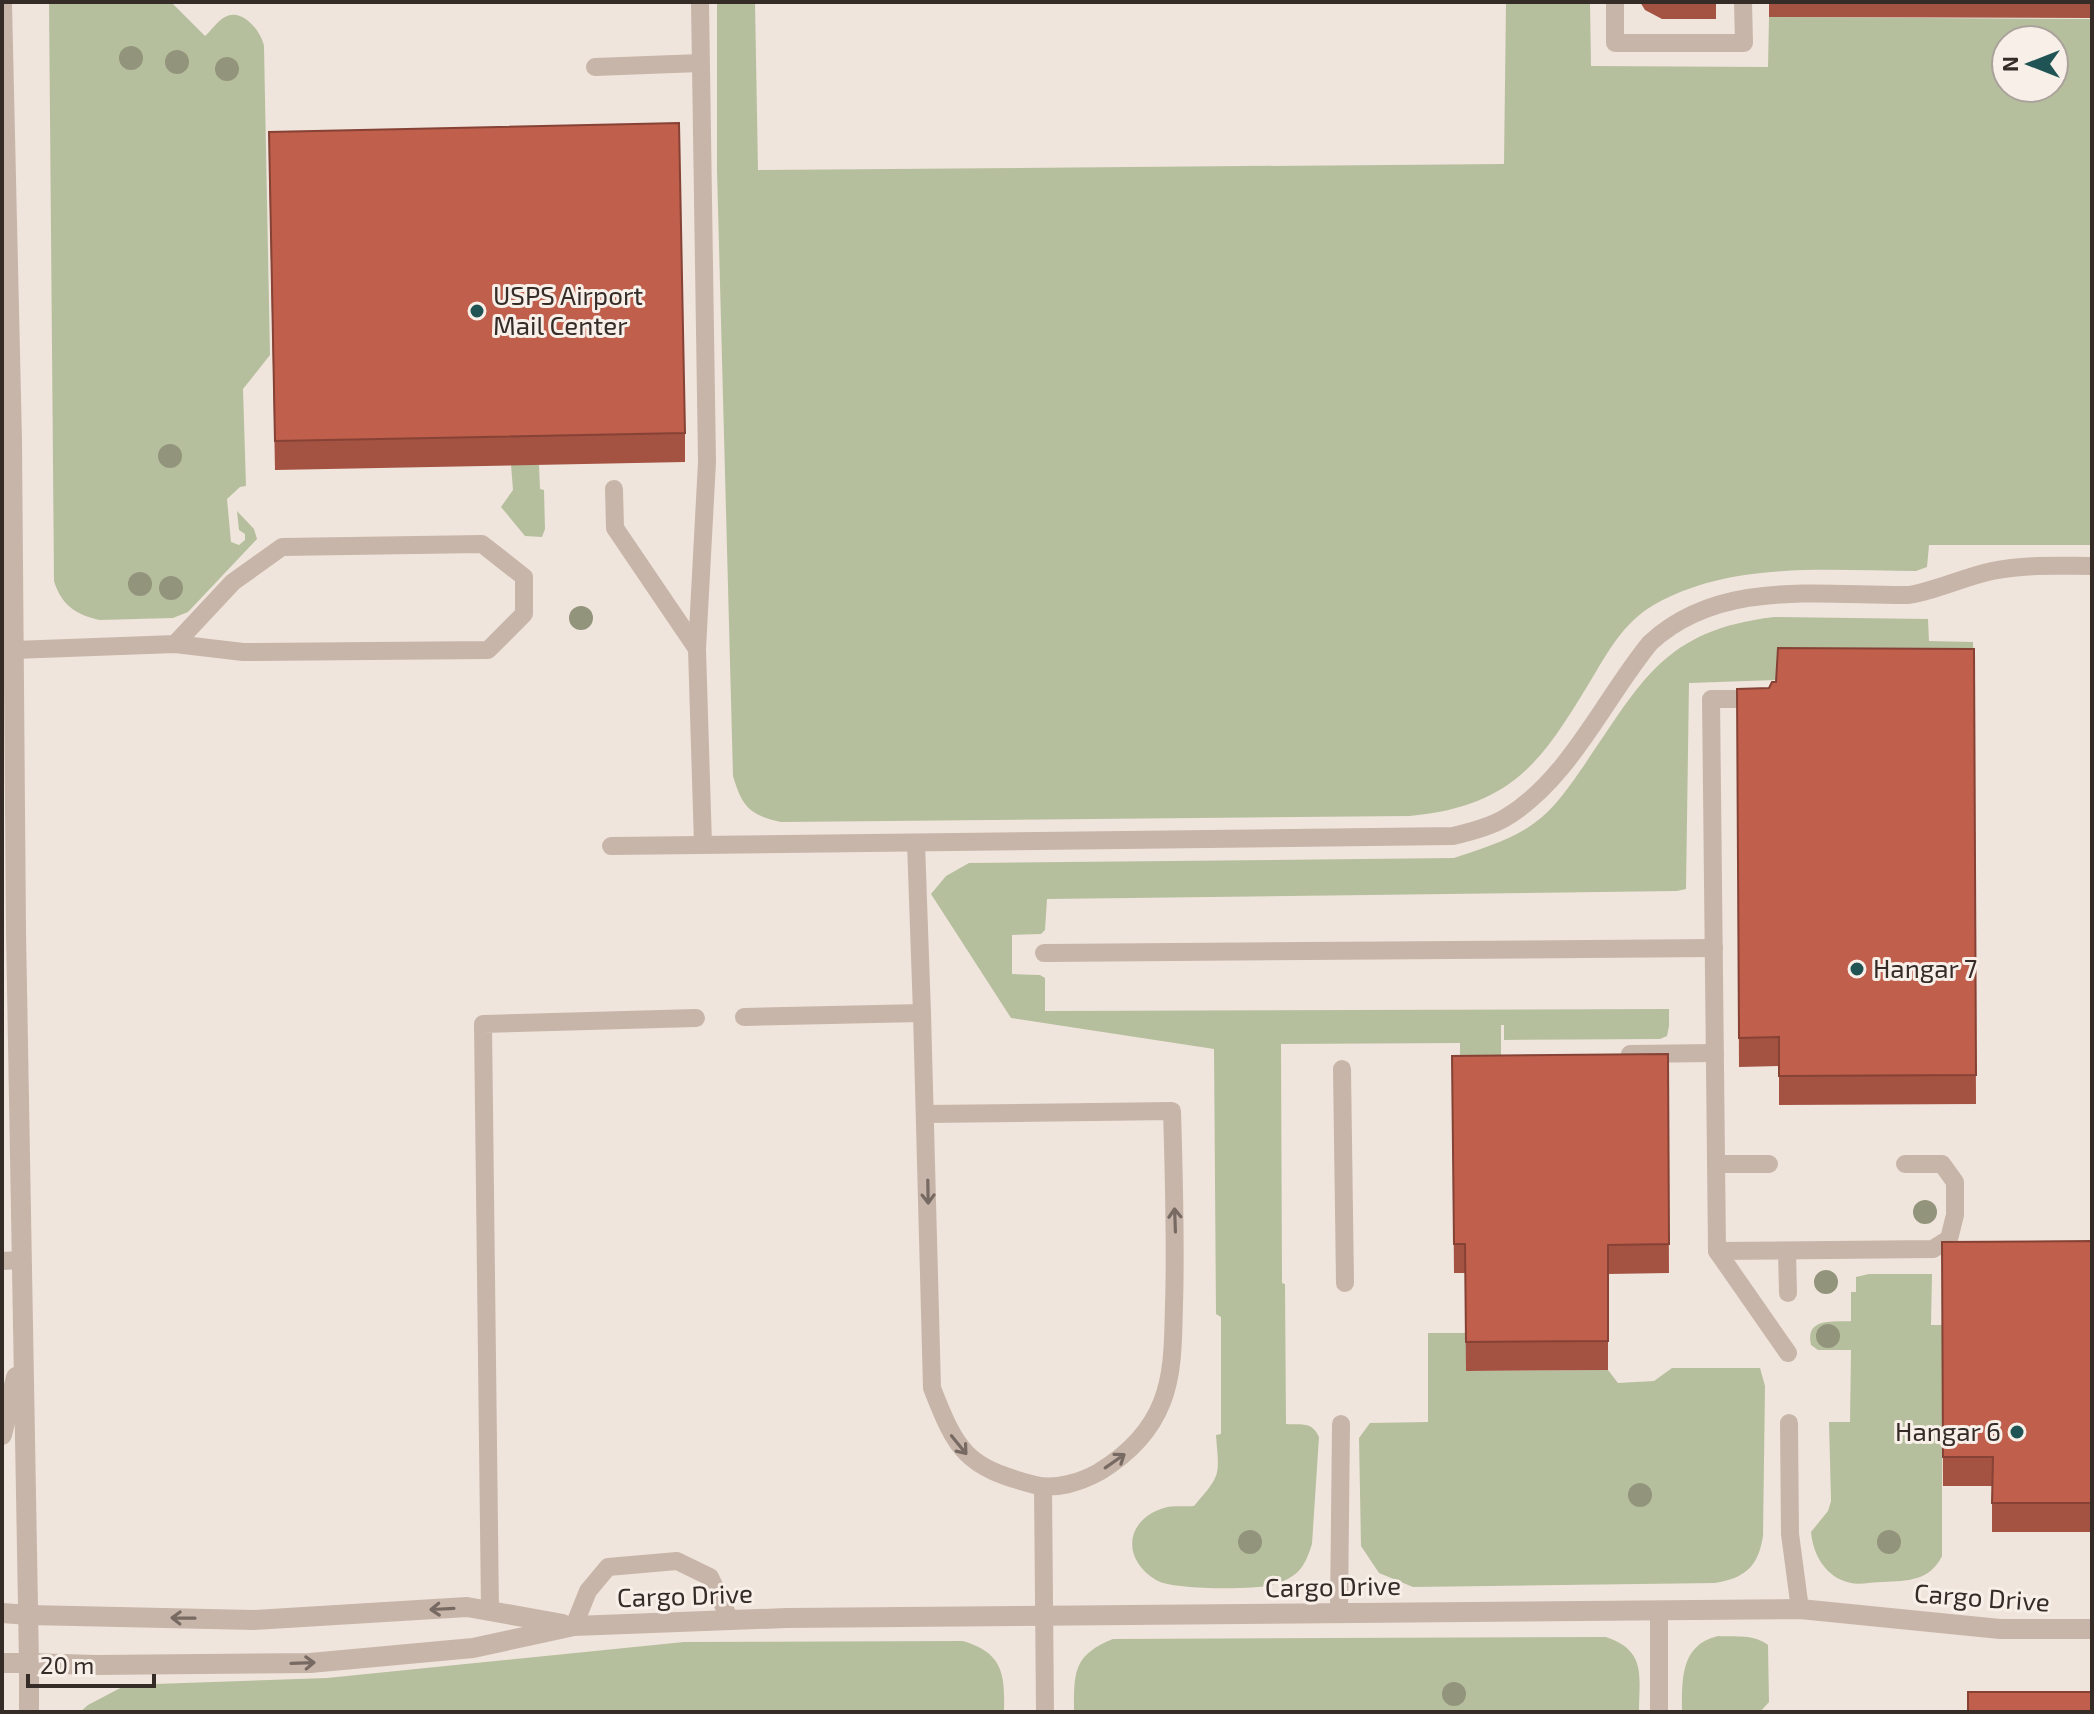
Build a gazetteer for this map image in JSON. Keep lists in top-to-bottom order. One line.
{"streets":{"street":["Cargo Drive"]},"places":["USPS Airport Mail Center","Hangar 7","Hangar 6"],"scale_bar":"20 m","north":"left"}
